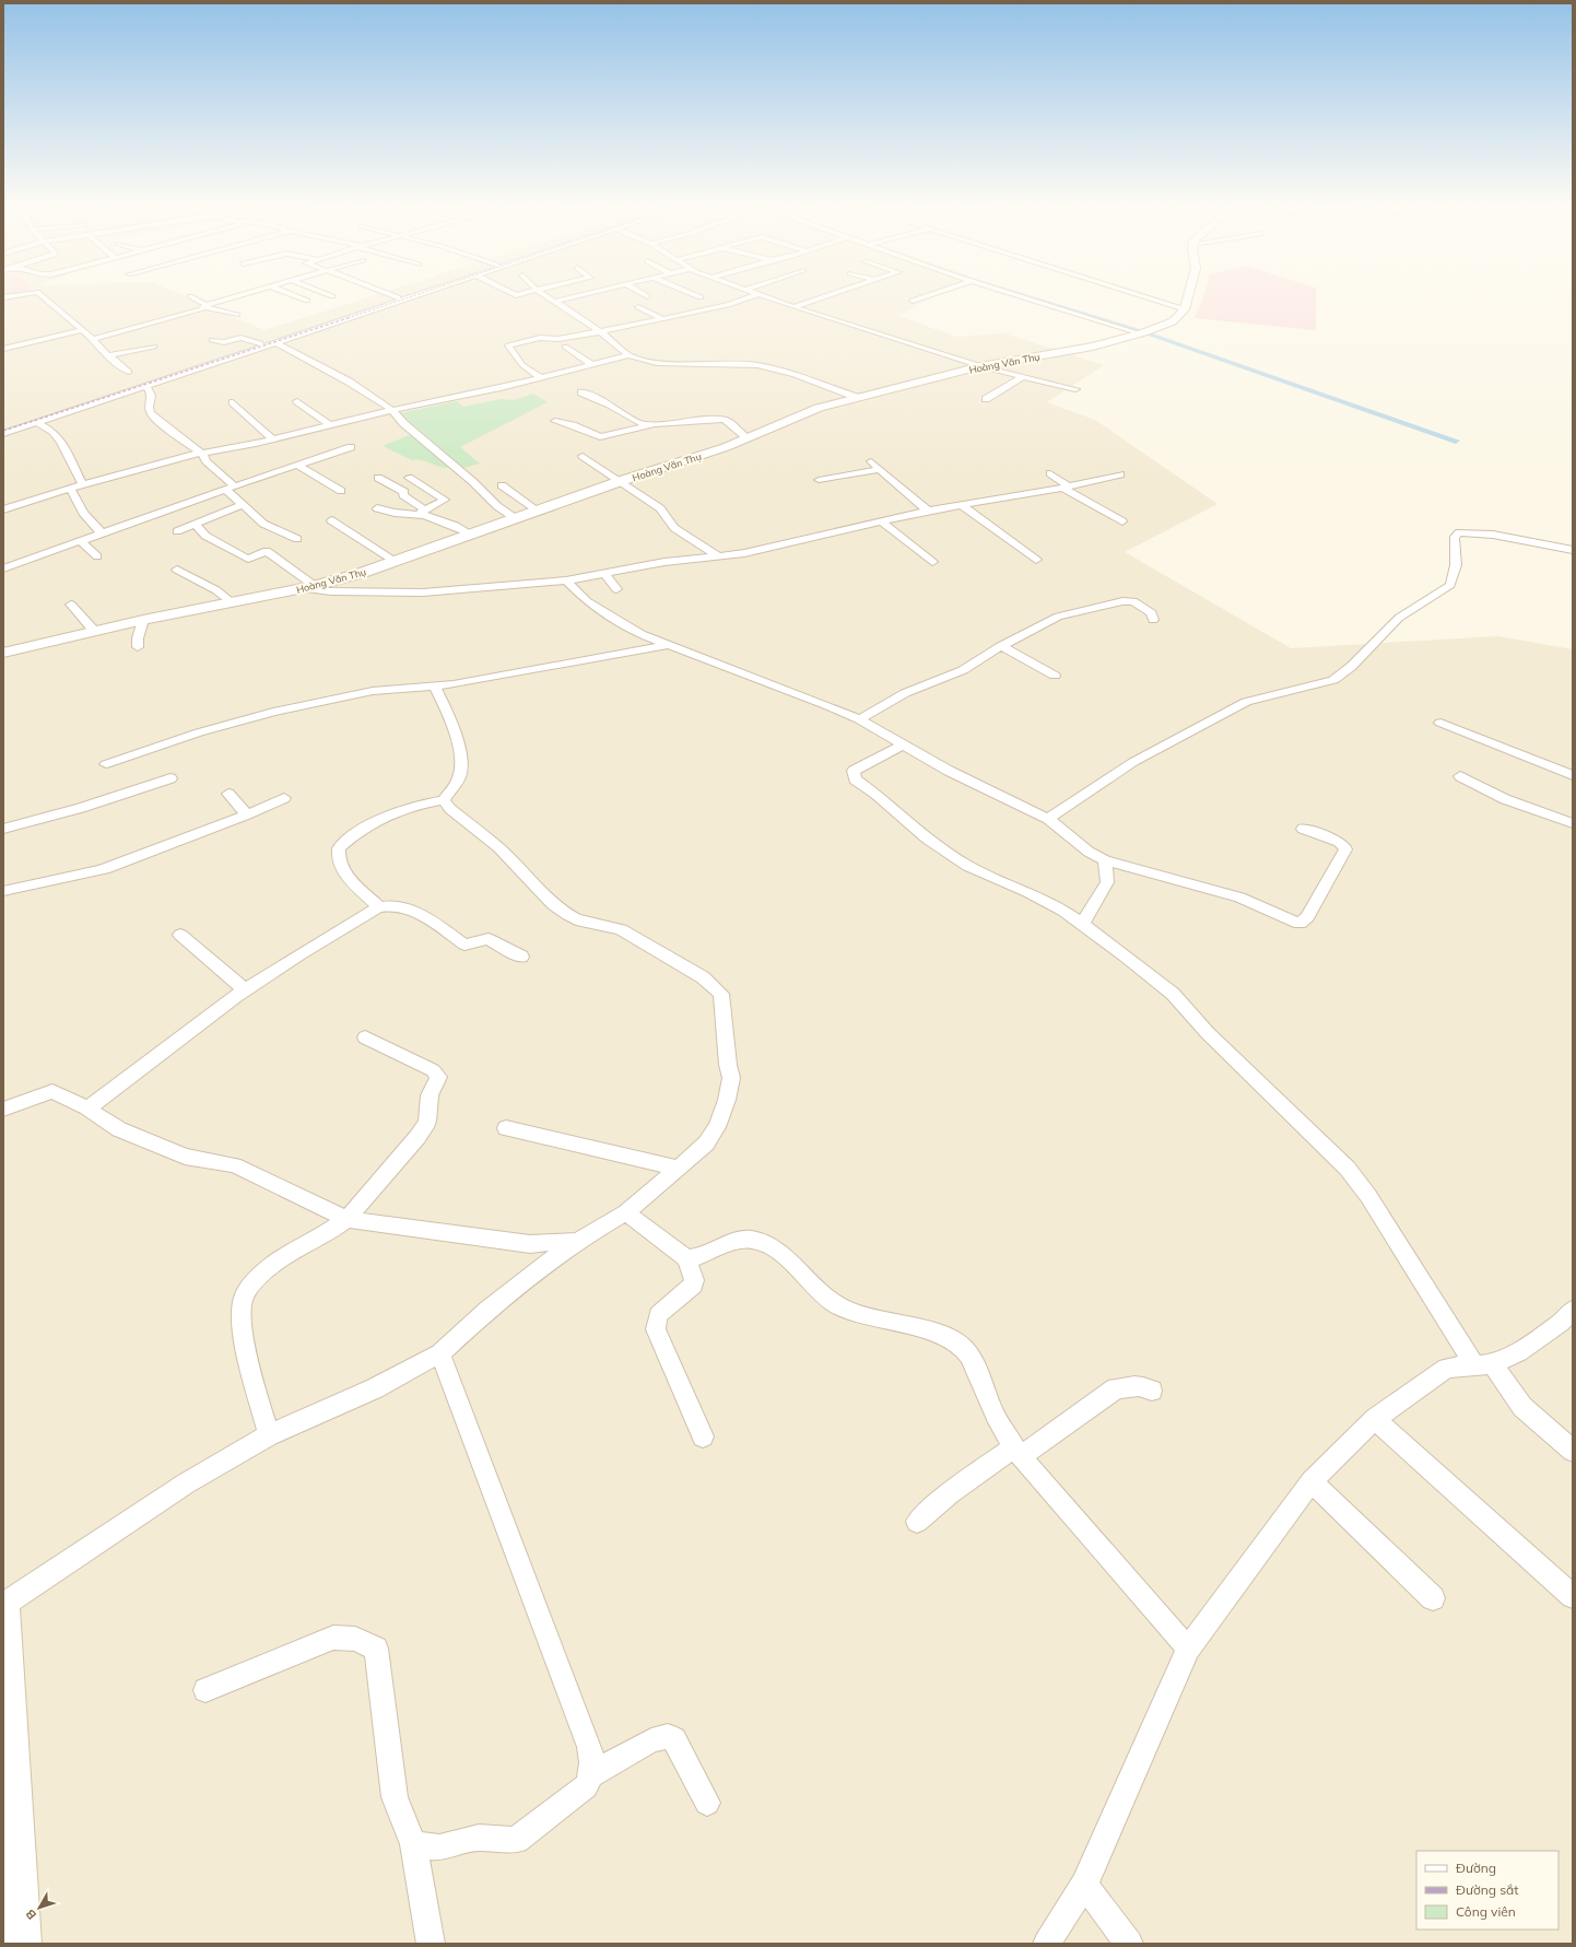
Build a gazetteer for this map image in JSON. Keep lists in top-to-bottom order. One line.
{"streets":{"main road":["Hoàng Văn Thụ"]},"legend":["Đường","Đường sắt","Công viên"],"north":"bottom left"}
